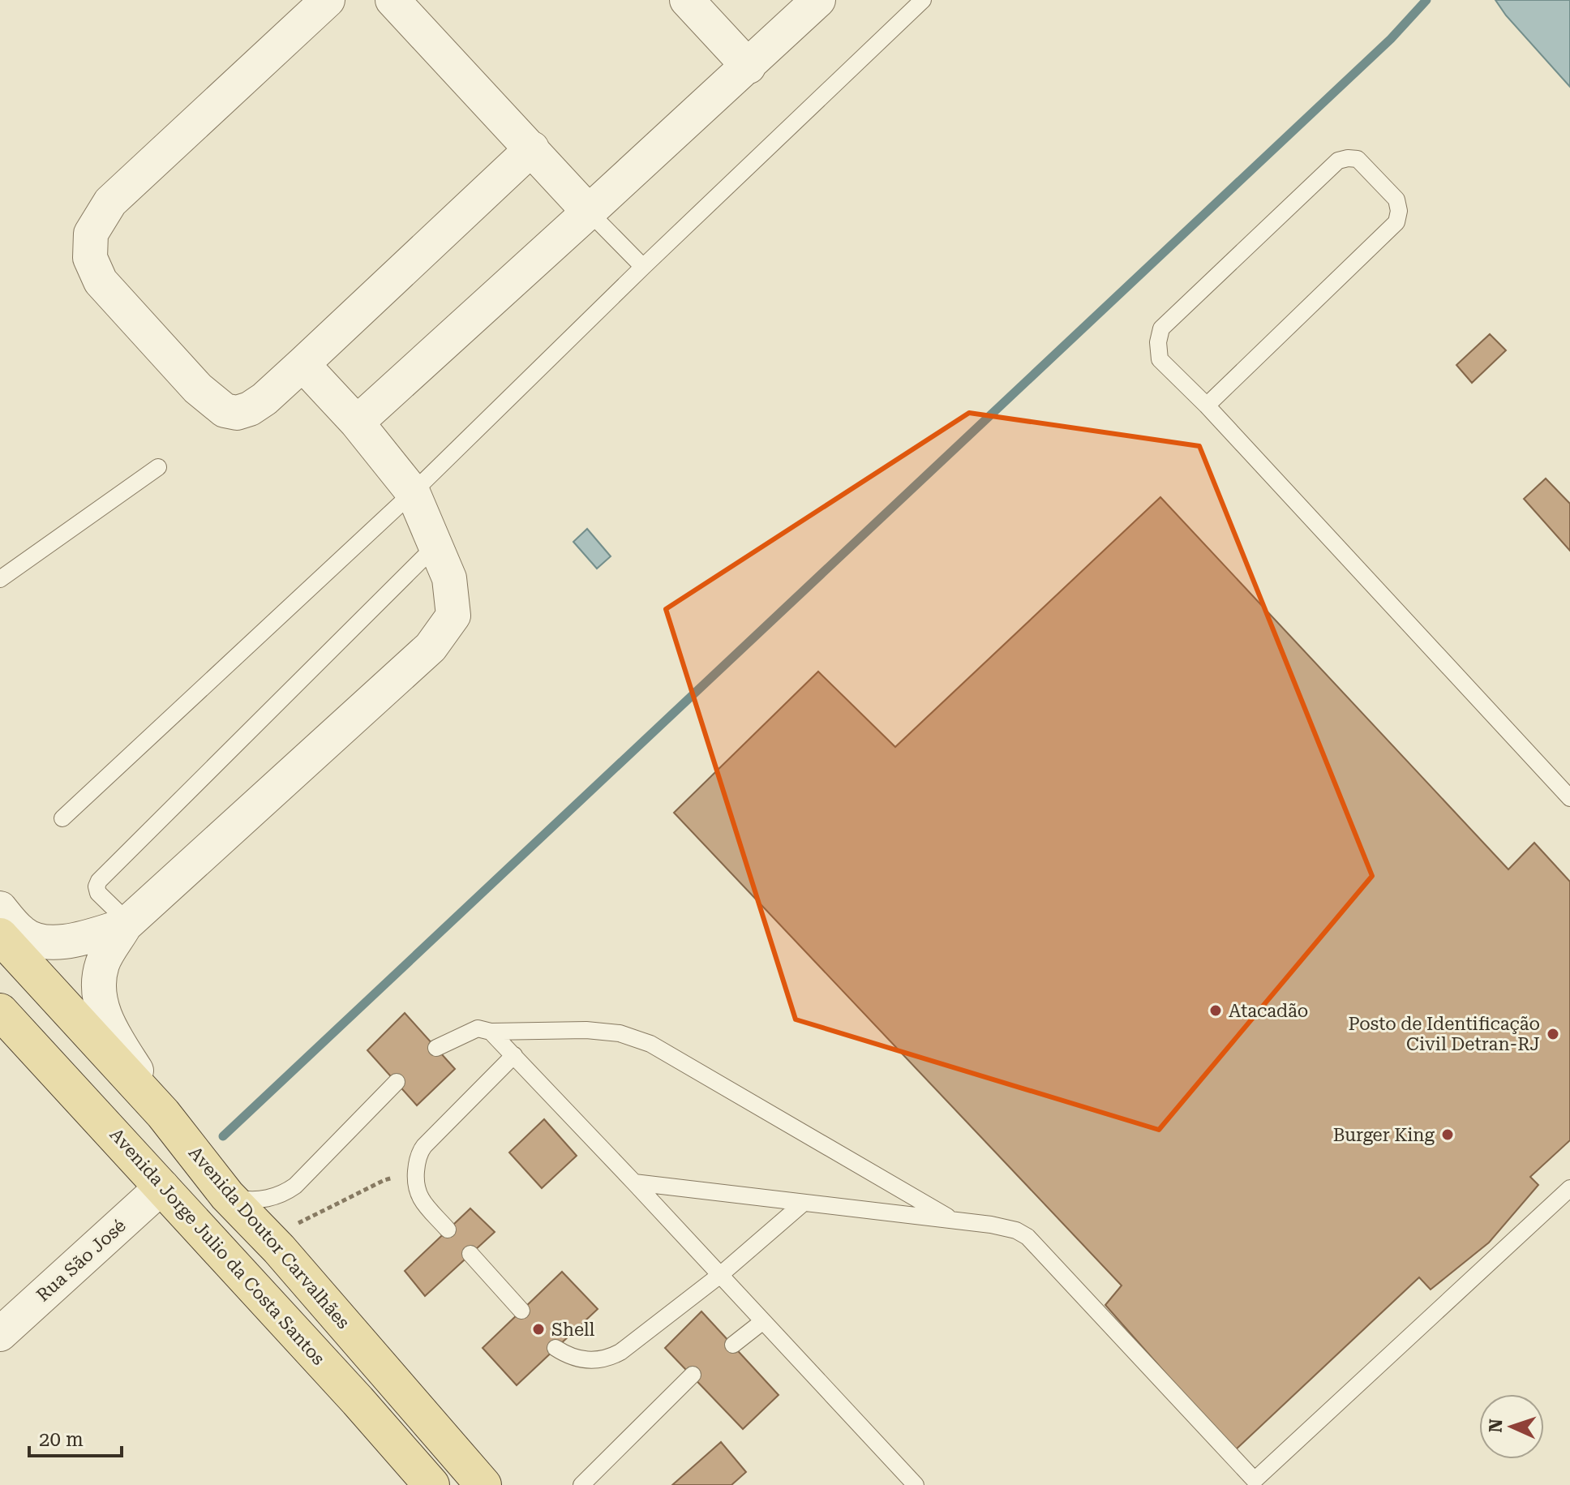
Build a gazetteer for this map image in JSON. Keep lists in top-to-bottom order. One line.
{"streets":{"main road":["Avenida Doutor Carvalhães","Avenida Jorge Julio da Costa Santos"],"street":["Rua São José"]},"crossings":[["Avenida Jorge Julio da Costa Santos","Rua São José"]],"places":["Atacadão","Posto de Identificação Civil Detran-RJ","Burger King","Shell"],"scale_bar":"20 m","north":"left"}
